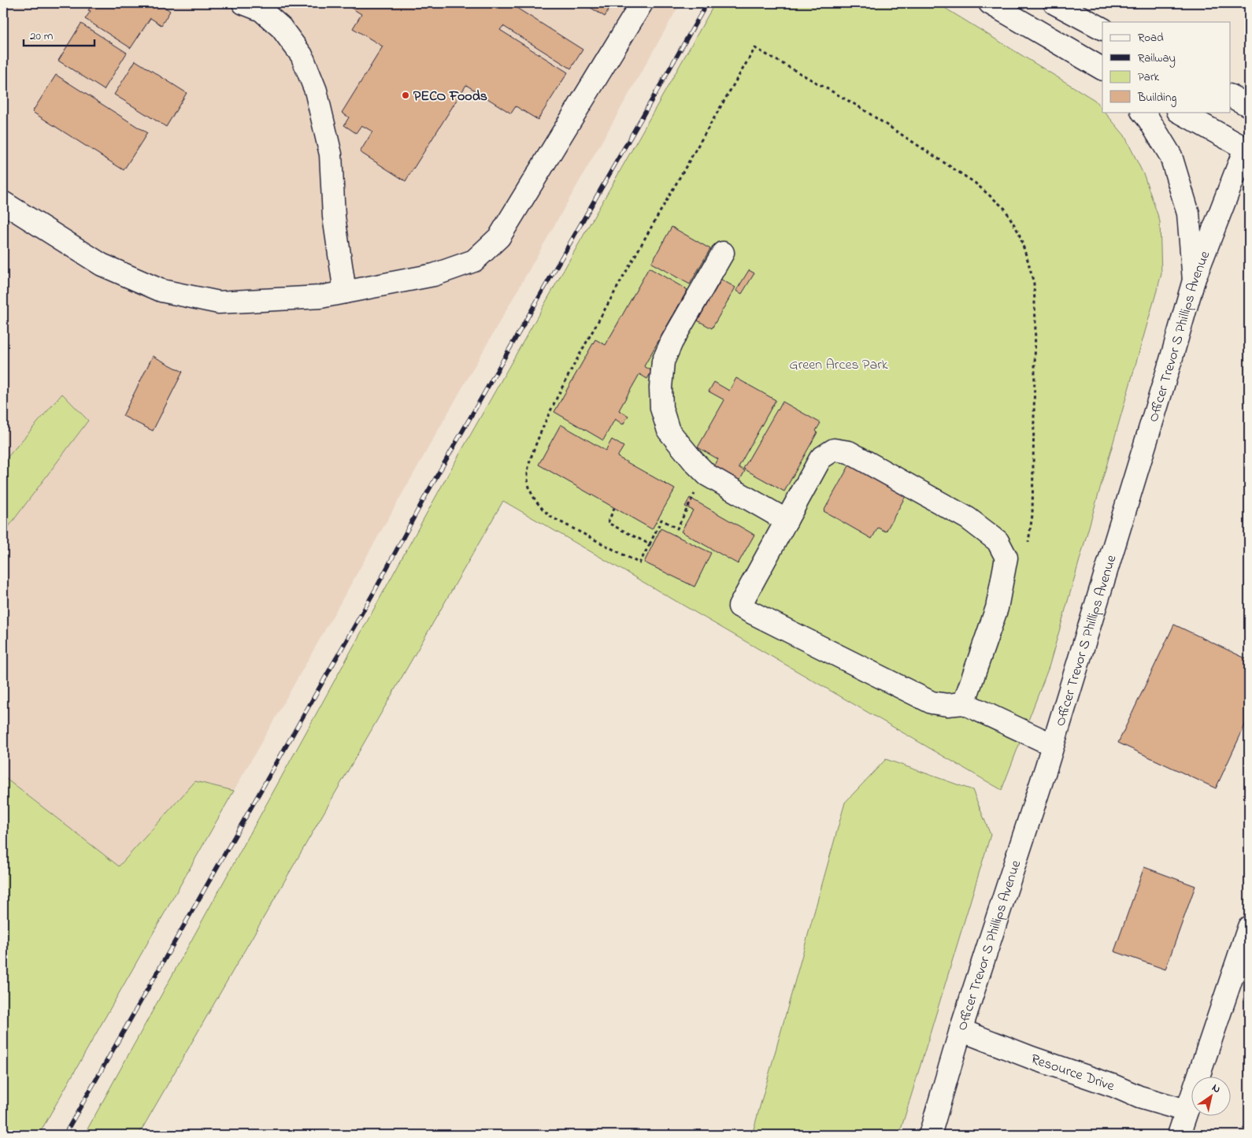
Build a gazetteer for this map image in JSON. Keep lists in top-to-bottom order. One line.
{"streets":{"street":["Officer Trevor S Phillips Avenue","Resource Drive"]},"crossings":[["Officer Trevor S Phillips Avenue","Resource Drive"]],"parks":["Green Arces Park"],"places":["PECO Foods"],"legend":["Road","Railway","Park","Building"],"scale_bar":"20 m","north":"top right"}
